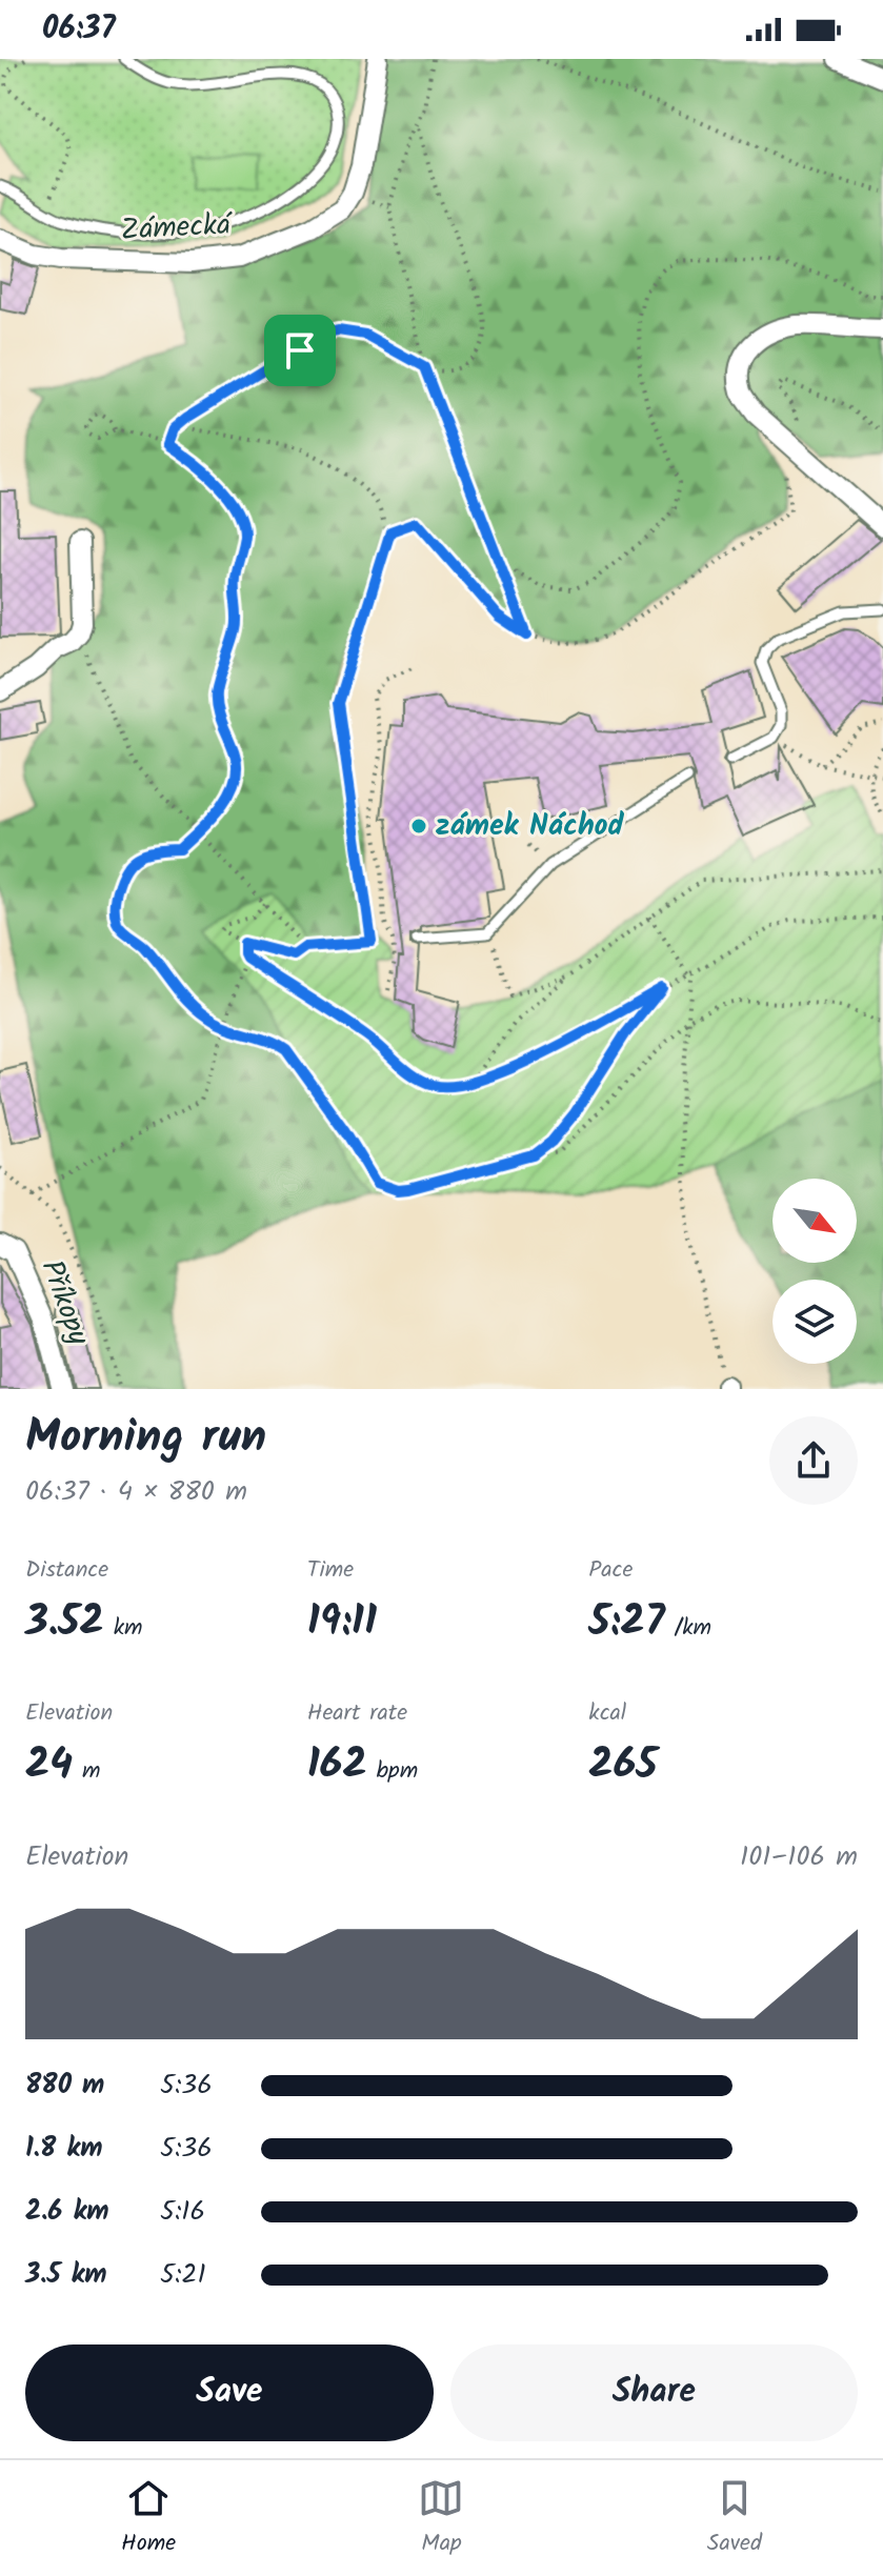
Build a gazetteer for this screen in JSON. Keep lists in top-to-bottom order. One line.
{"streets":{"street":["Zámecká","Příkopy"]},"places":["zámek Náchod"],"north":"bottom right","page":{"status":"06:37","heading":["Morning run","06:37 · 4 × 880 m"],"stats":[["Distance","3.52 km"],["Time","19:11"],["Pace","5:27 /km"],["Elevation","24 m"],["Heart rate","162 bpm"],["kcal","265"]],"chart":["Elevation","101–106 m"],"list":[{"name":"880 m","note":"5:36"},{"name":"1.8 km","note":"5:36"},{"name":"2.6 km","note":"5:16"},{"name":"3.5 km","note":"5:21"}],"buttons":["Save","Share"],"tabs":["Home","Map","Saved"]}}
